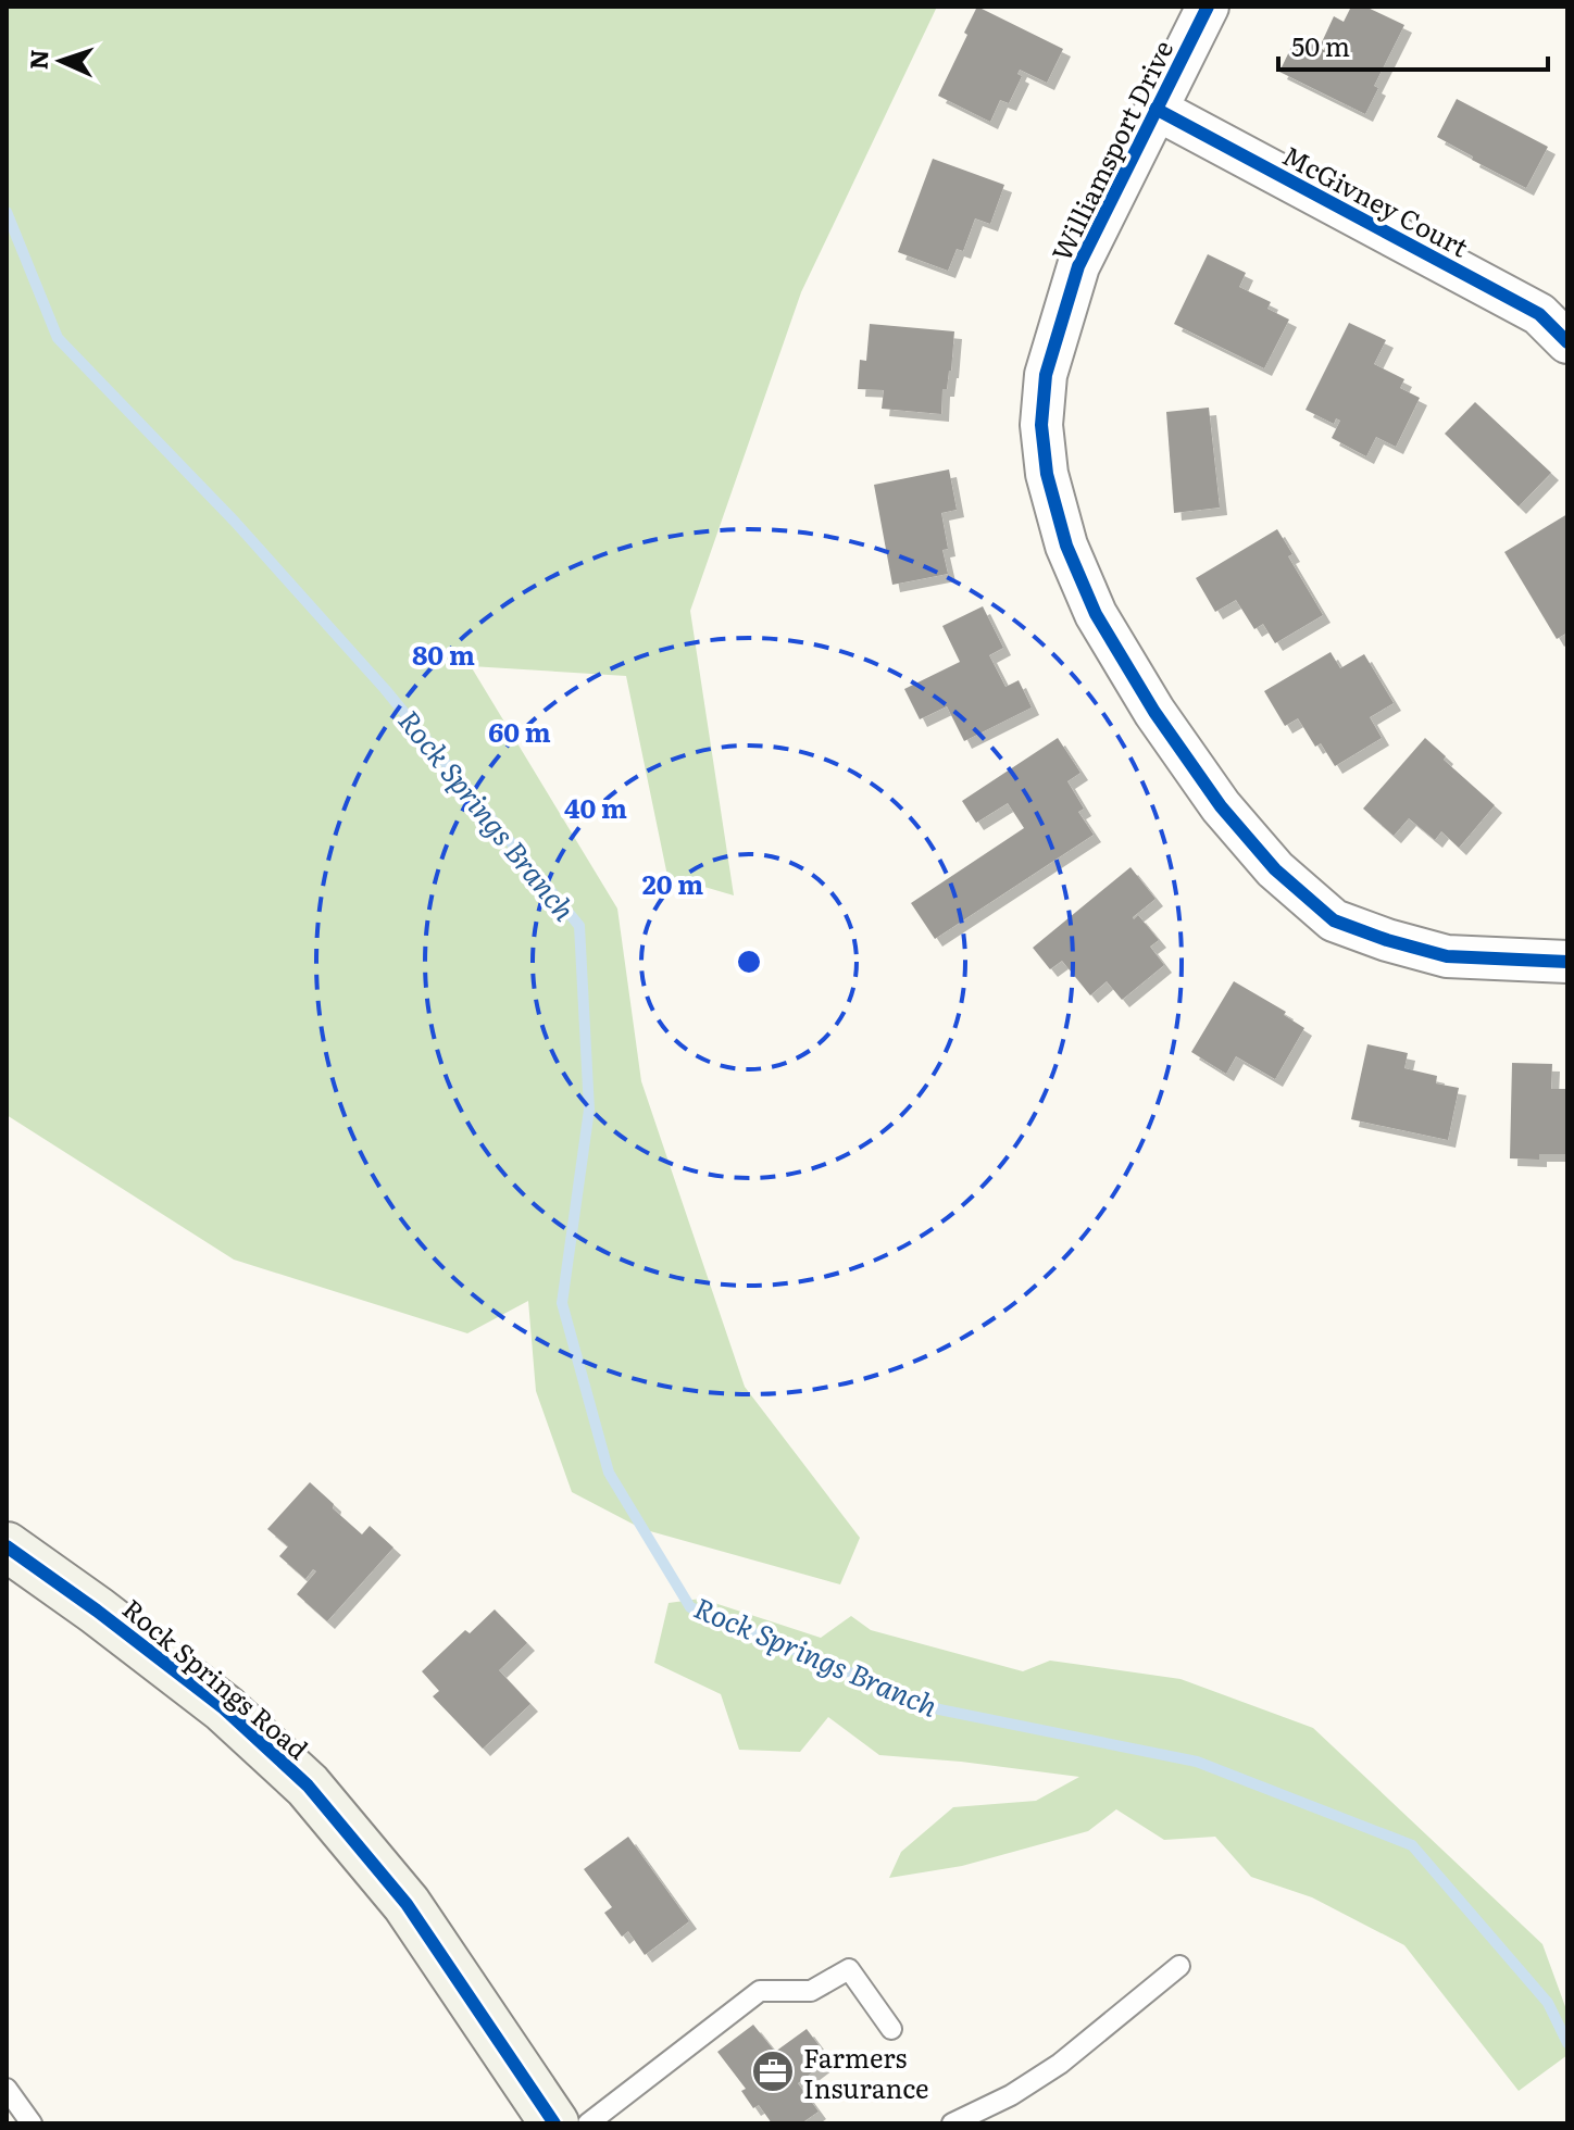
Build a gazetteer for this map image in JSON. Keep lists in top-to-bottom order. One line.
{"streets":{"street":["Williamsport Drive","McGivney Court","Rock Springs Road"]},"crossings":[["Williamsport Drive","McGivney Court"]],"water":["Rock Springs Branch"],"places":{"office":["Farmers Insurance"]},"scale_bar":"50 m","north":"left","rings":["80 m","60 m","40 m","20 m"]}
